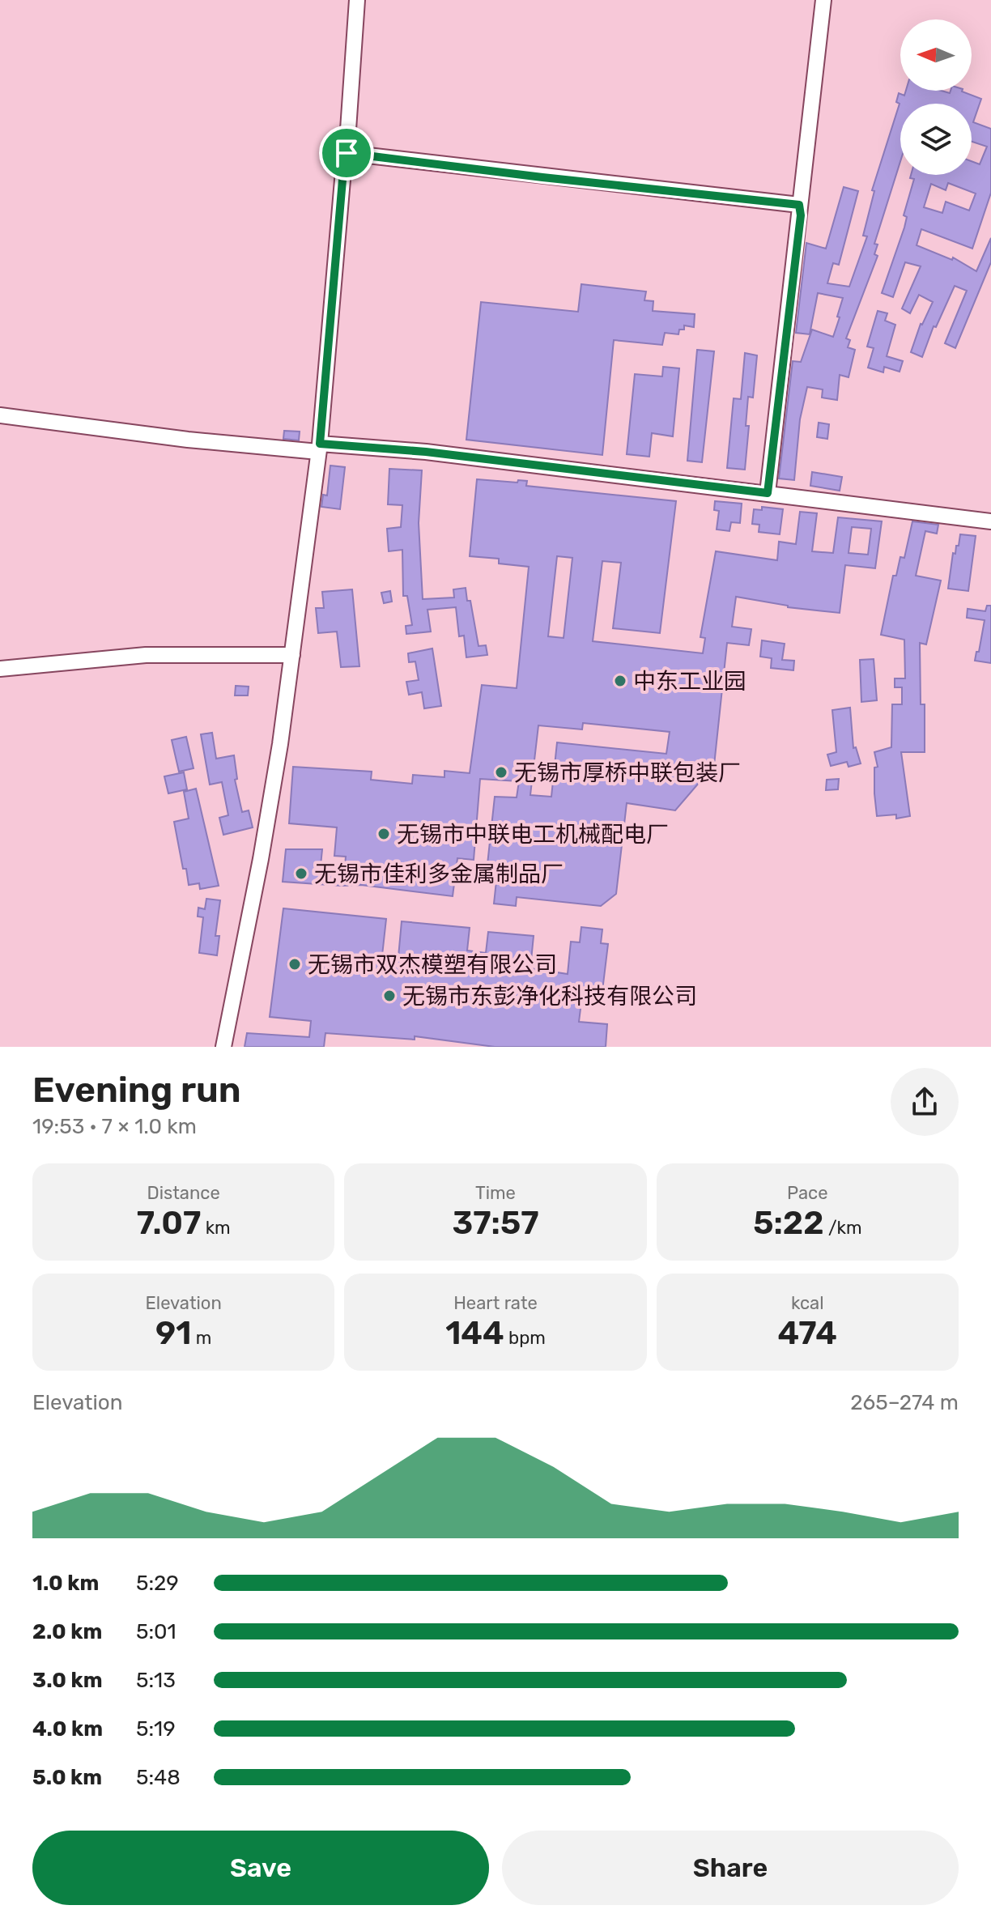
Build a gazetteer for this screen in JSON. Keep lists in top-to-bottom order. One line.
{"places":["中东工业园","无锡市厚桥中联包装厂","无锡市中联电工机械配电厂","无锡市佳利多金属制品厂","无锡市双杰模塑有限公司","无锡市东彭净化科技有限公司"],"north":"left","page":{"heading":["Evening run","19:53 · 7 × 1.0 km"],"stats":[["Distance","7.07 km"],["Time","37:57"],["Pace","5:22 /km"],["Elevation","91 m"],["Heart rate","144 bpm"],["kcal","474"]],"chart":["Elevation","265–274 m"],"list":[{"name":"1.0 km","note":"5:29"},{"name":"2.0 km","note":"5:01"},{"name":"3.0 km","note":"5:13"},{"name":"4.0 km","note":"5:19"},{"name":"5.0 km","note":"5:48"}],"buttons":["Save","Share"]}}
